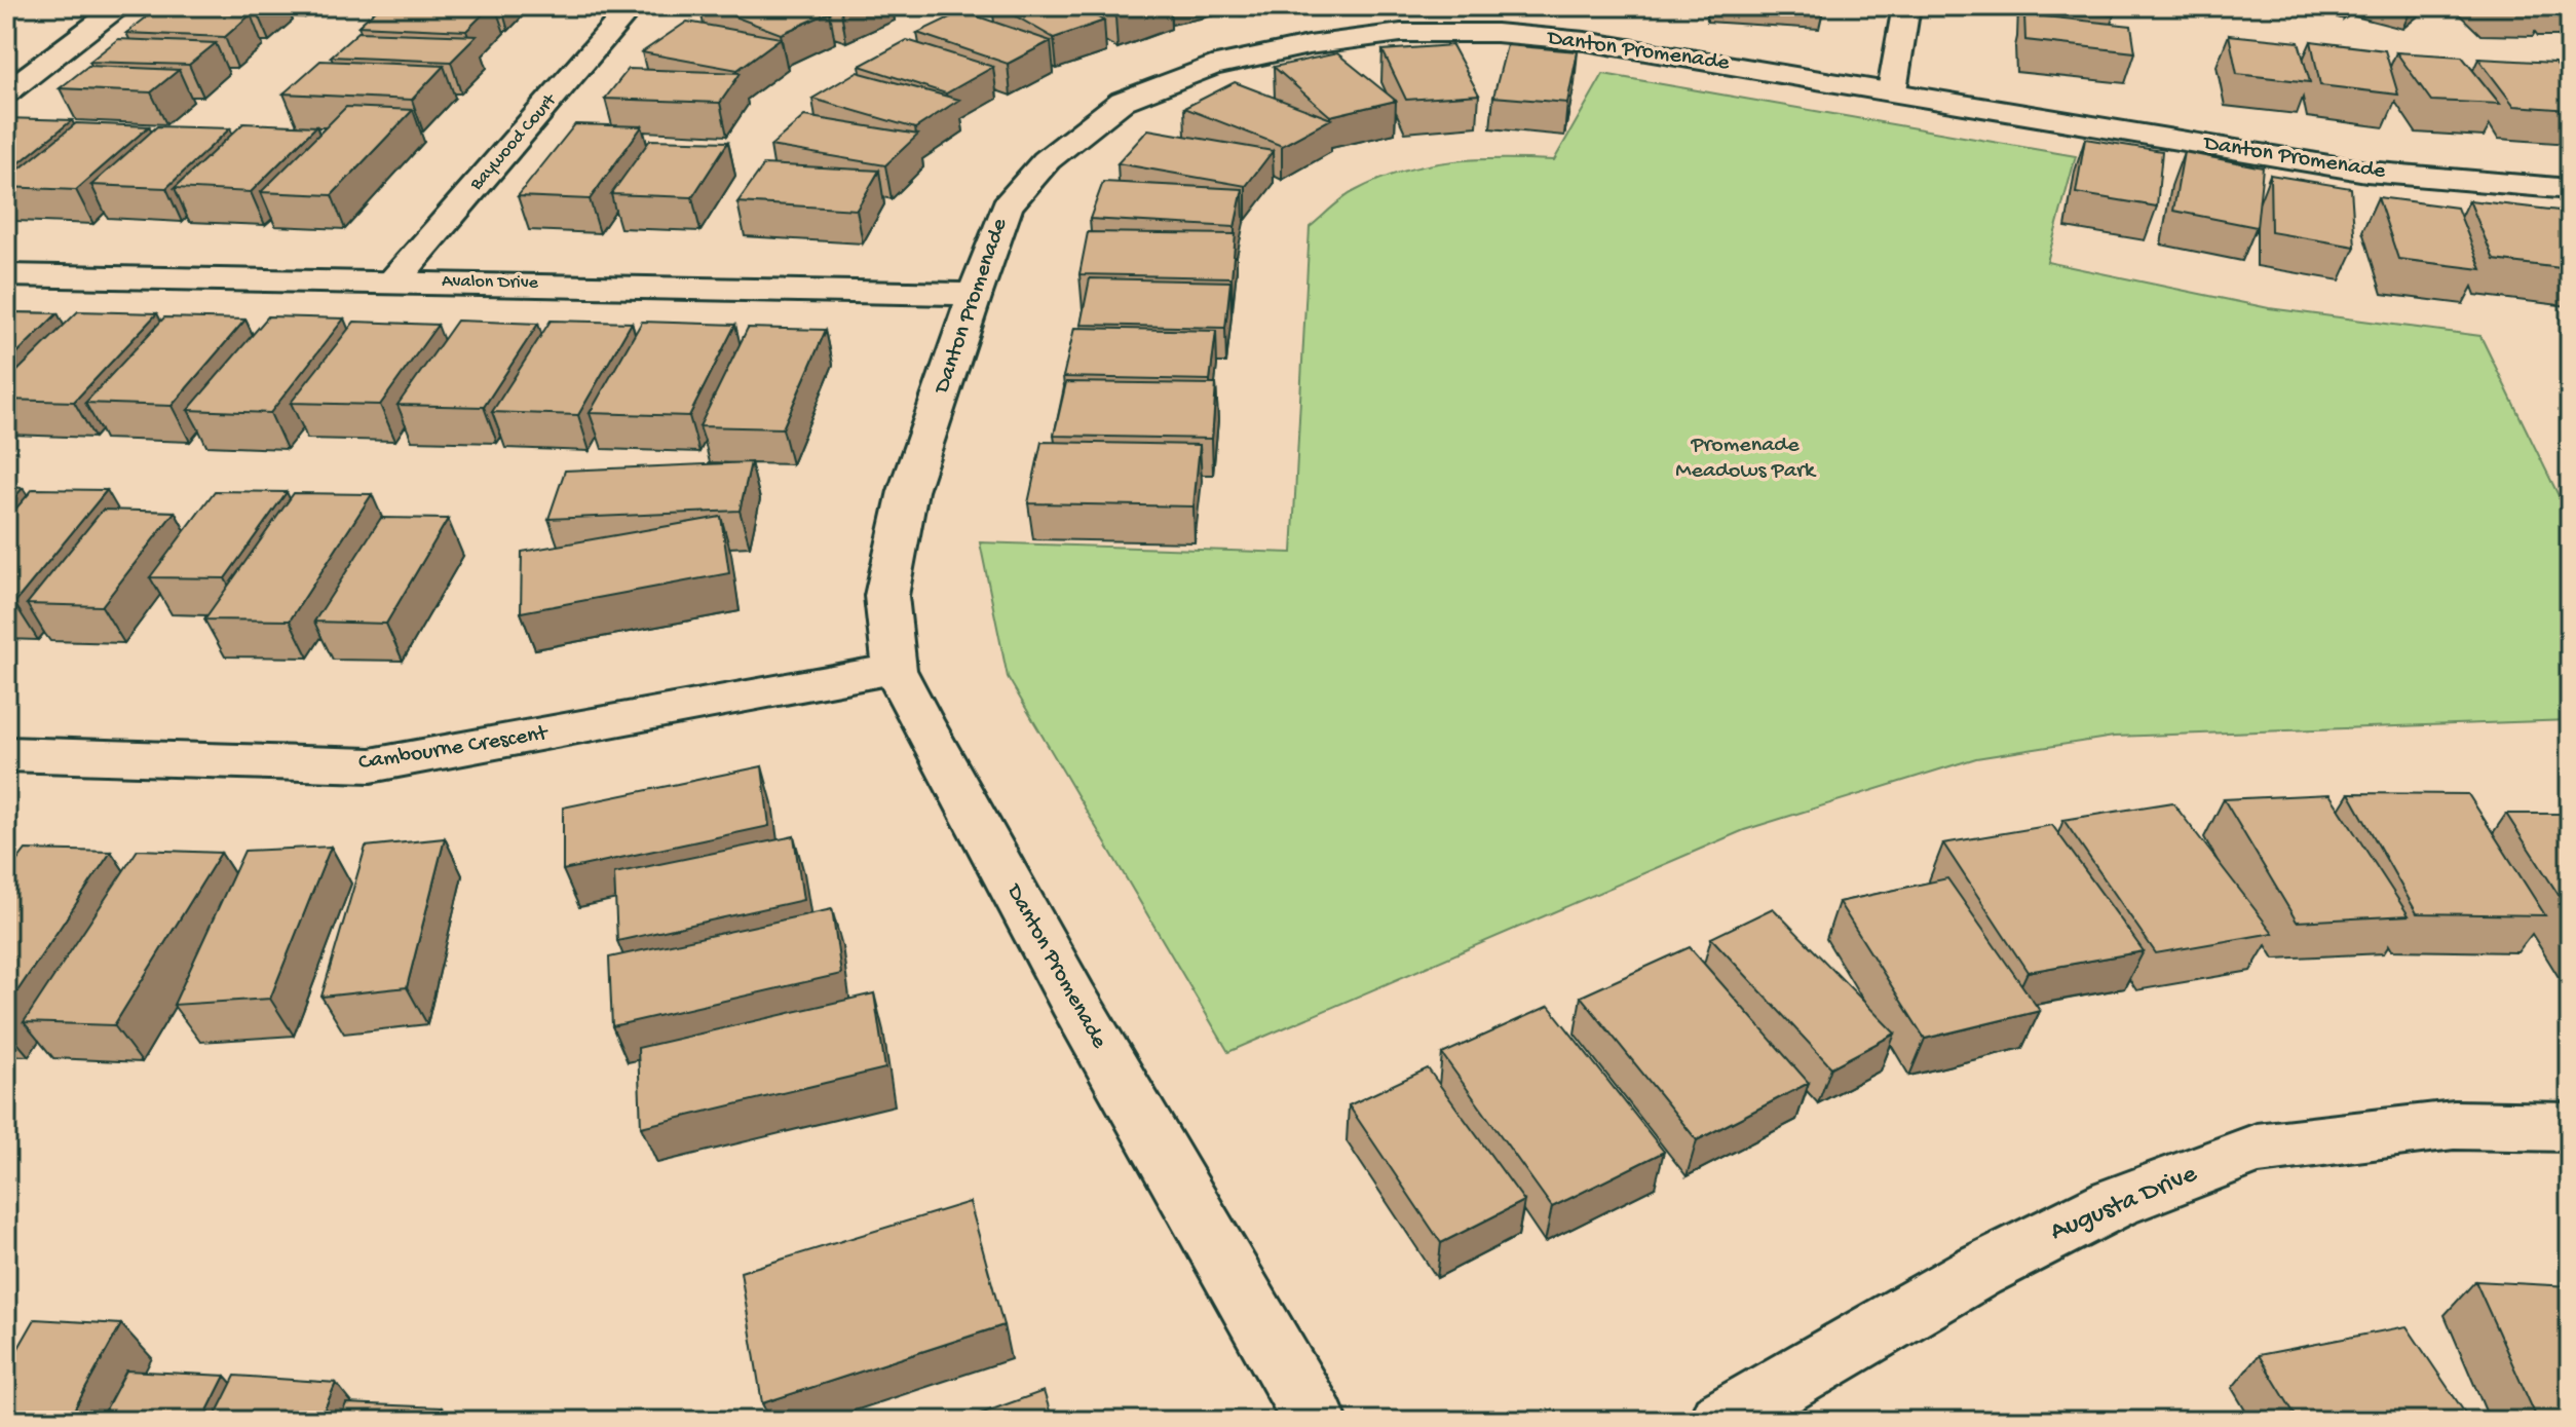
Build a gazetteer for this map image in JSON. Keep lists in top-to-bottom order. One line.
{"streets":{"street":["Danton Promenade","Baywood Court","Avalon Drive","Cambourne Crescent","Augusta Drive"]},"crossings":[["Danton Promenade","Avalon Drive"],["Danton Promenade","Cambourne Crescent"],["Baywood Court","Avalon Drive"]],"parks":["Promenade Meadows Park"]}
